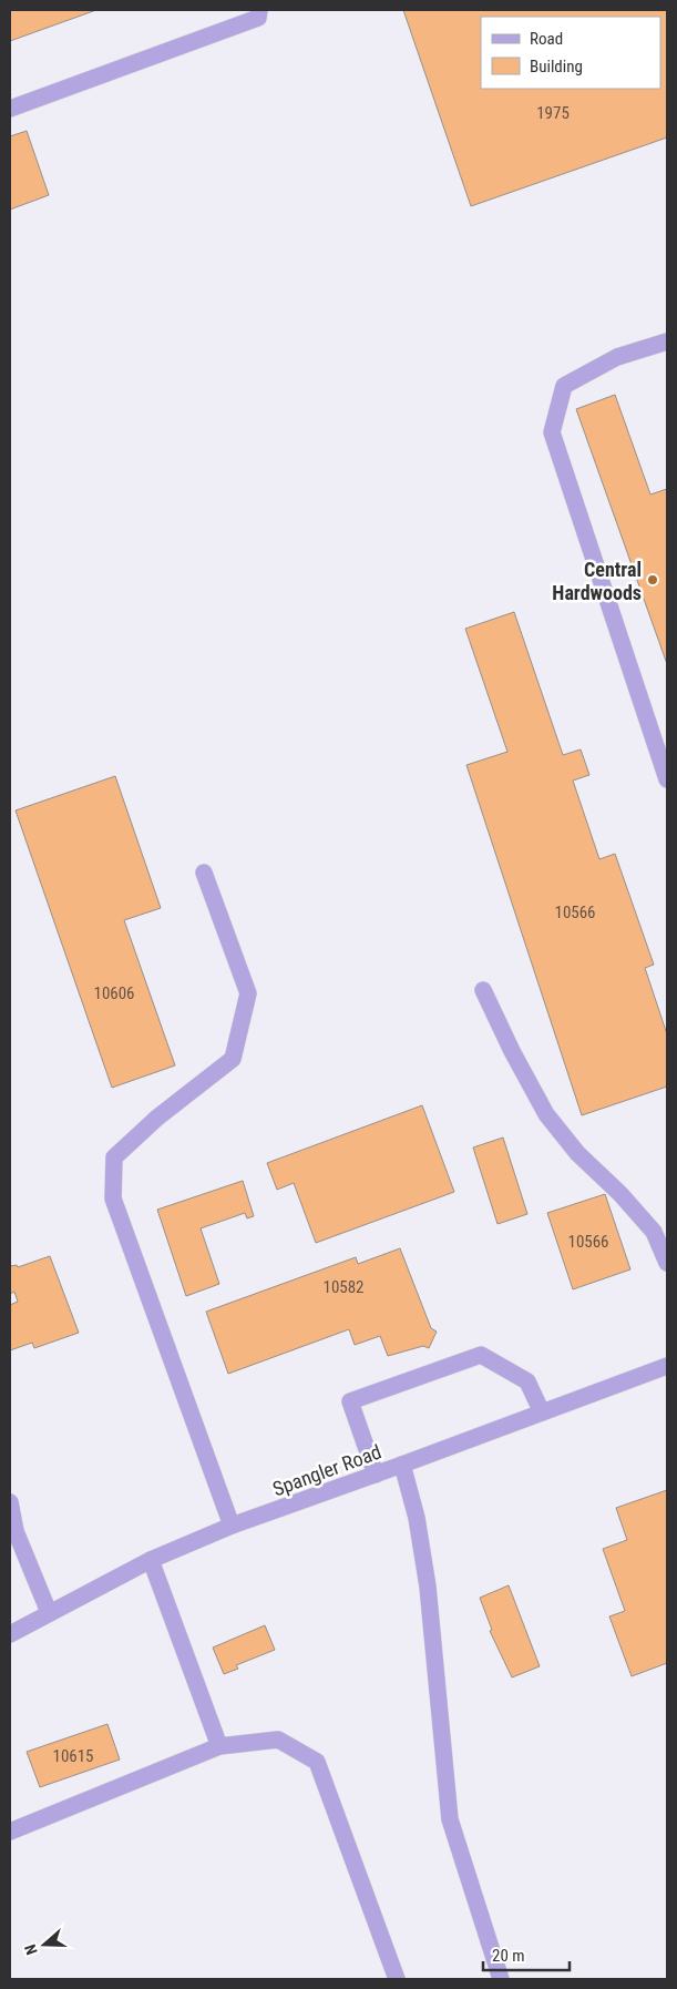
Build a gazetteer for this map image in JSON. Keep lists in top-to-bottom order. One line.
{"streets":{"street":["Spangler Road"]},"places":["Central Hardwoods"],"house_numbers":["1975","10566","10606","10566","10582","10615"],"legend":["Road","Building"],"scale_bar":"20 m","north":"left"}
